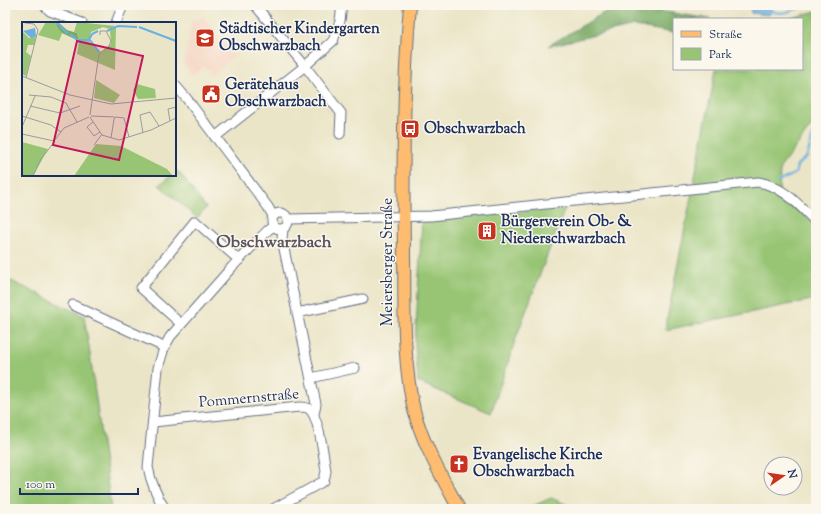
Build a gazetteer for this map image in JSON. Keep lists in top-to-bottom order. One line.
{"streets":{"main road":["Meiersberger Straße"],"street":["Pommernstraße"]},"districts":["Obschwarzbach"],"places":{"school or university":["Städtischer Kindergarten Obschwarzbach"],"public building":["Gerätehaus Obschwarzbach"],"bus stop":["Obschwarzbach"],"building":["Bürgerverein Ob- & Niederschwarzbach"],"church":["Evangelische Kirche Obschwarzbach"]},"legend":["Straße","Park"],"scale_bar":"100 m","north":"right"}
